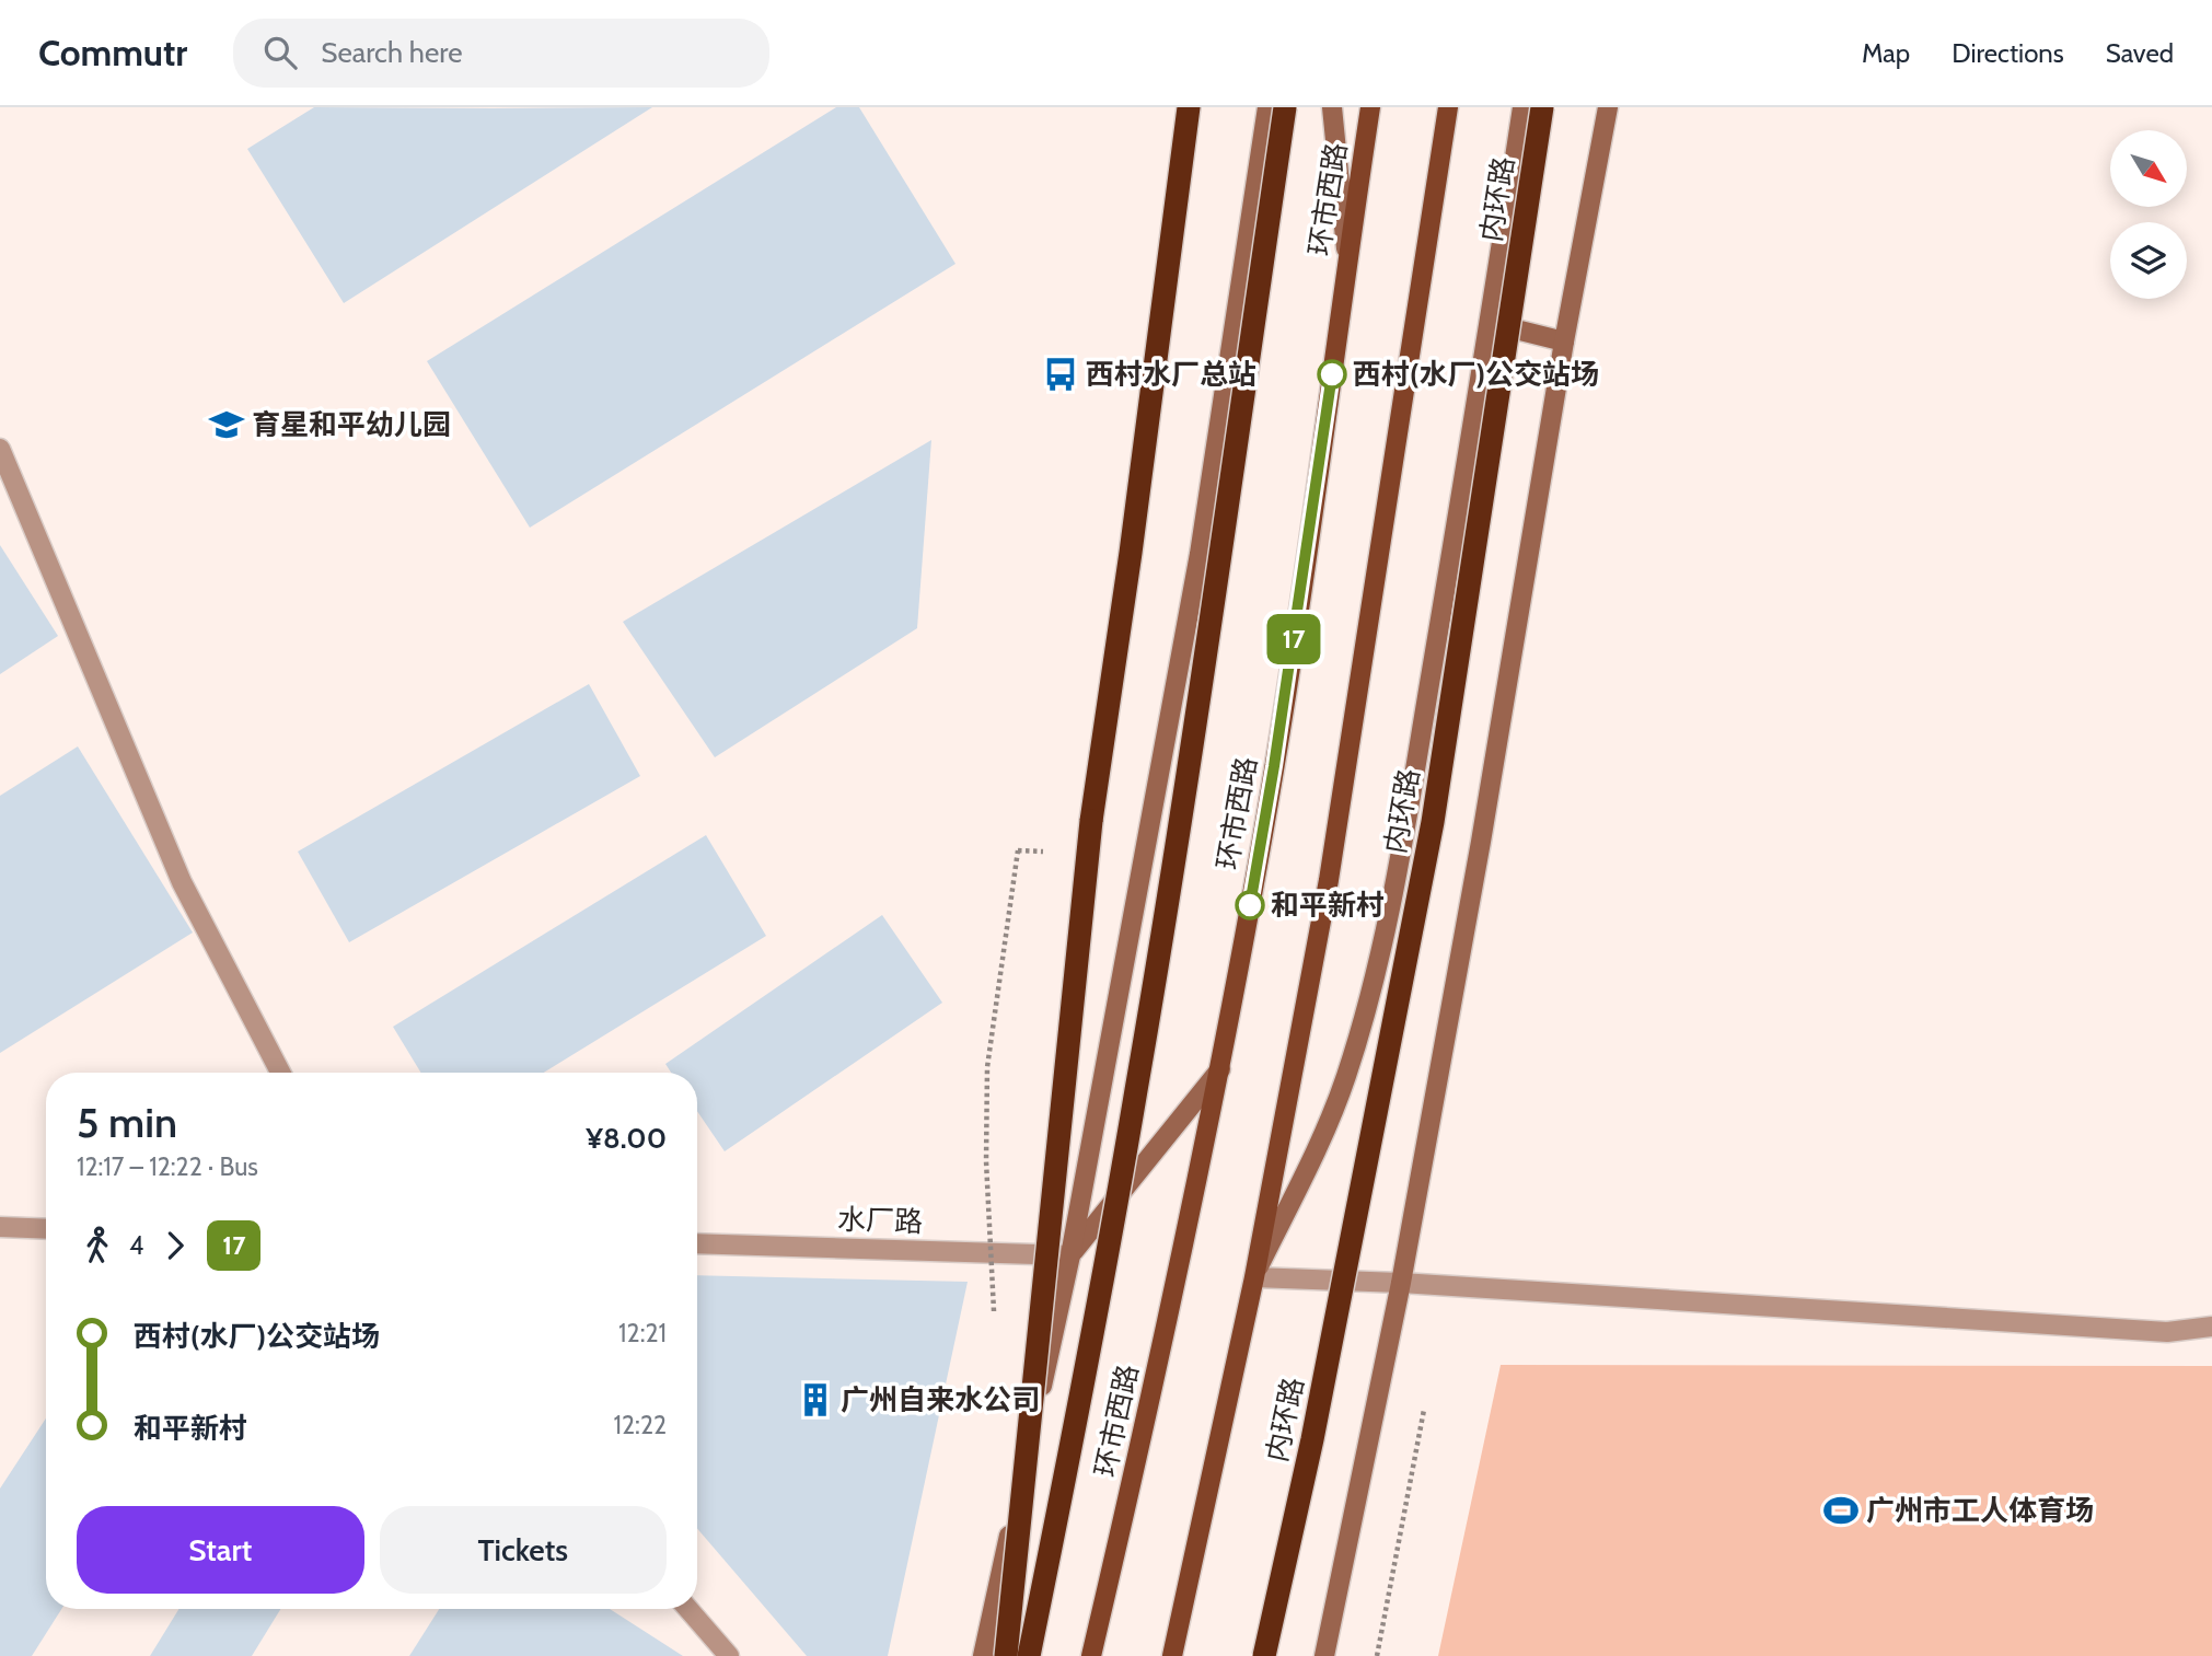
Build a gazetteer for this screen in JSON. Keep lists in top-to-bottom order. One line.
{"streets":{"highway":["内环路"],"main road":["环市西路"],"street":["水厂路"]},"places":{"bus stop":["西村水厂总站"],"other":["西村(水厂)公交站场","和平新村"],"school or university":["育星和平幼儿园"],"building":["广州自来水公司"],"sports":["广州市工人体育场"]},"lines":["bus line 17"],"north":"bottom right","page":{"header":"Commutr","search":"Search here","nav":["Map","Directions","Saved"],"on_map":"17","heading":["5 min","12:17 – 12:22 · Bus","¥8.00"],"legs":["4","17"],"list":[{"name":"西村(水厂)公交站场","value":"12:21"},{"name":"和平新村","value":"12:22"}],"buttons":["Start","Tickets"]}}
